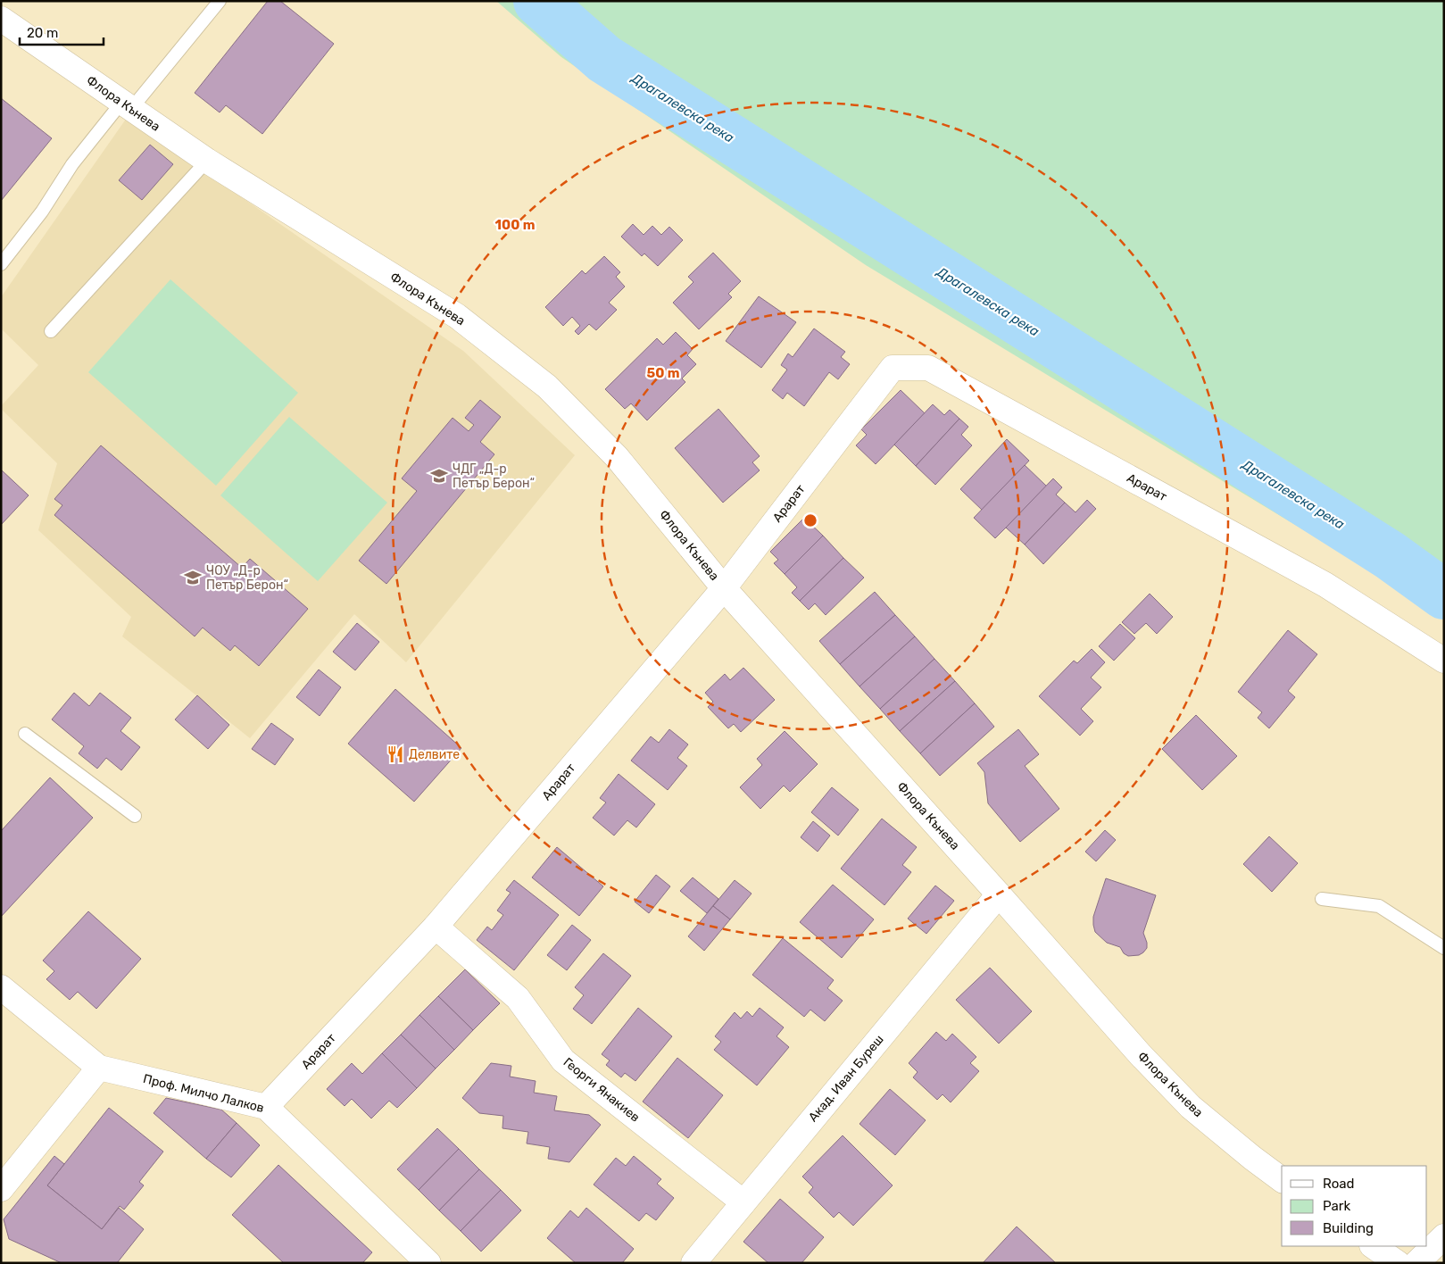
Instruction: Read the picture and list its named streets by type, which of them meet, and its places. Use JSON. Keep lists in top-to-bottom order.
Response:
{
  "streets": {
    "street": [
      "Флора Кънева",
      "Арарат",
      "Акад. Иван Буреш",
      "Георги Янакиев",
      "Проф. Милчо Лалков"
    ]
  },
  "crossings": [
    ["Флора Кънева", "Арарат"],
    ["Флора Кънева", "Акад. Иван Буреш"],
    ["Арарат", "Георги Янакиев"],
    ["Арарат", "Проф. Милчо Лалков"],
    ["Акад. Иван Буреш", "Георги Янакиев"]
  ],
  "water": ["Драгалевска река"],
  "places": {
    "school or university": ["ЧДГ „Д-р Петър Берон“", "ЧОУ „Д-р Петър Берон“"],
    "restaurant": ["Делвите"]
  },
  "legend": ["Road", "Park", "Building"],
  "scale_bar": "20 m",
  "rings": ["100 m", "50 m"]
}
